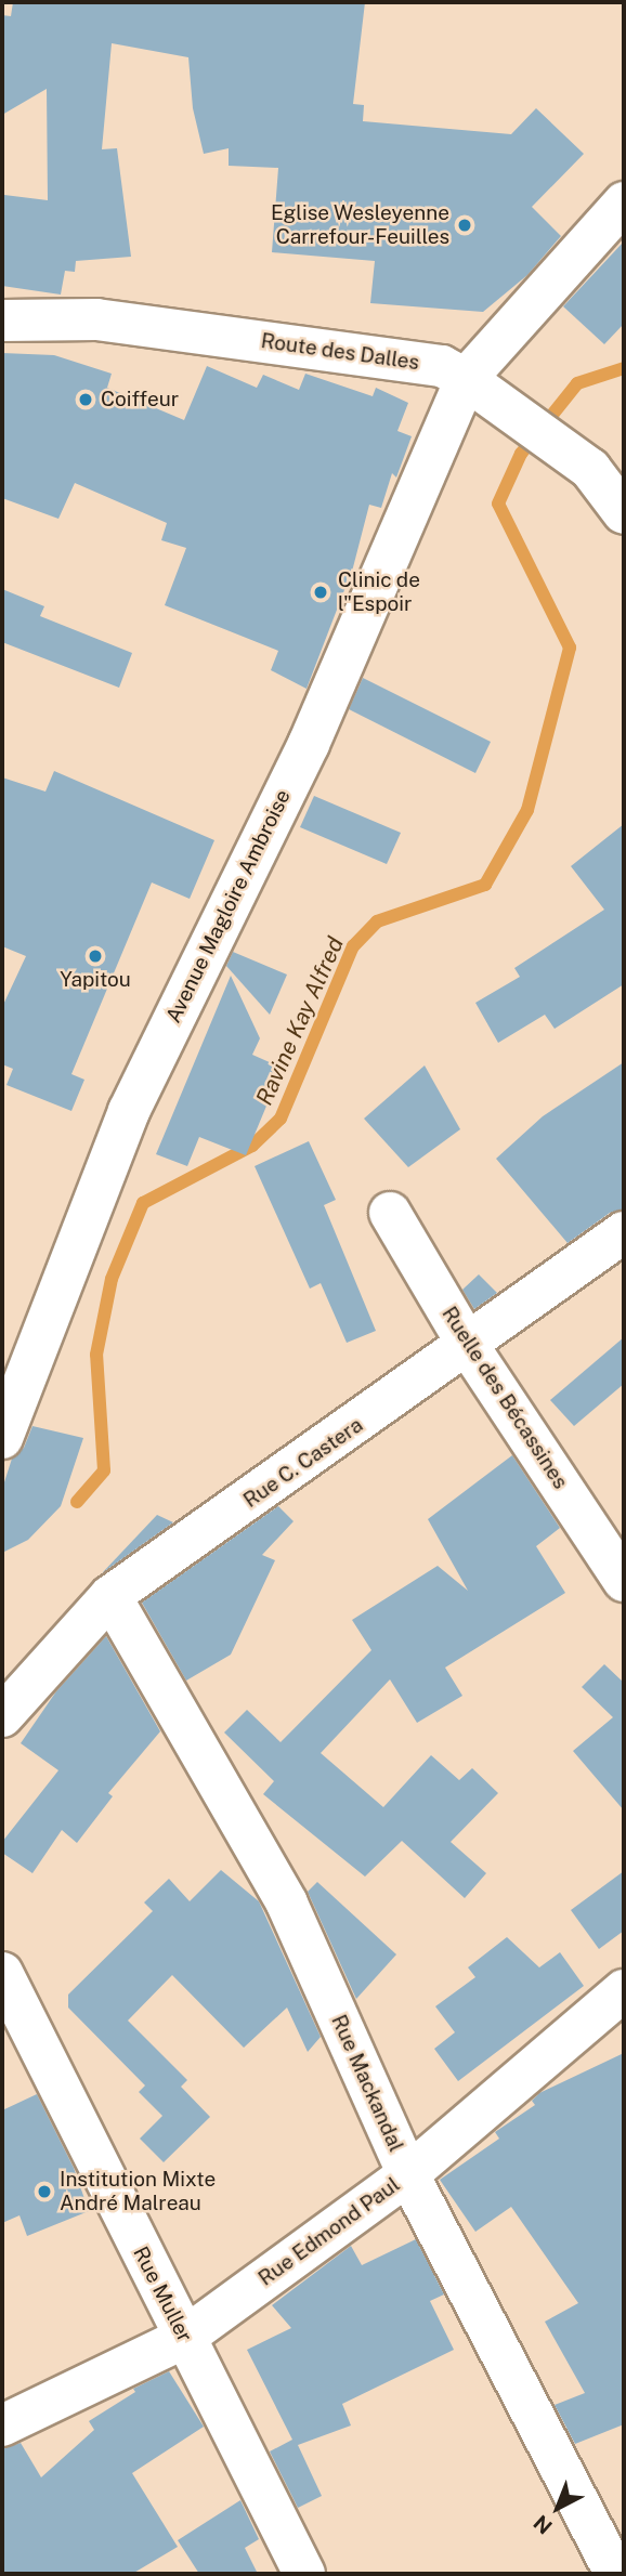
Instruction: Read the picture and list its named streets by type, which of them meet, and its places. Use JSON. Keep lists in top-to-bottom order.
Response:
{
  "streets": {
    "street": [
      "Route des Dalles",
      "Avenue Magloire Ambroise",
      "Ruelle des Bécassines",
      "Rue C. Castera",
      "Rue Mackandal",
      "Rue Edmond Paul",
      "Rue Muller"
    ]
  },
  "crossings": [
    ["Route des Dalles", "Avenue Magloire Ambroise"],
    ["Ruelle des Bécassines", "Rue C. Castera"],
    ["Rue C. Castera", "Rue Mackandal"],
    ["Rue Mackandal", "Rue Edmond Paul"],
    ["Rue Edmond Paul", "Rue Muller"]
  ],
  "water": ["Ravine Kay Alfred"],
  "places": [
    "Eglise Wesleyenne Carrefour-Feuilles",
    "Coiffeur",
    "Clinic de l\"Espoir",
    "Yapitou",
    "Institution Mixte André Malreau"
  ],
  "north": "bottom left"
}
